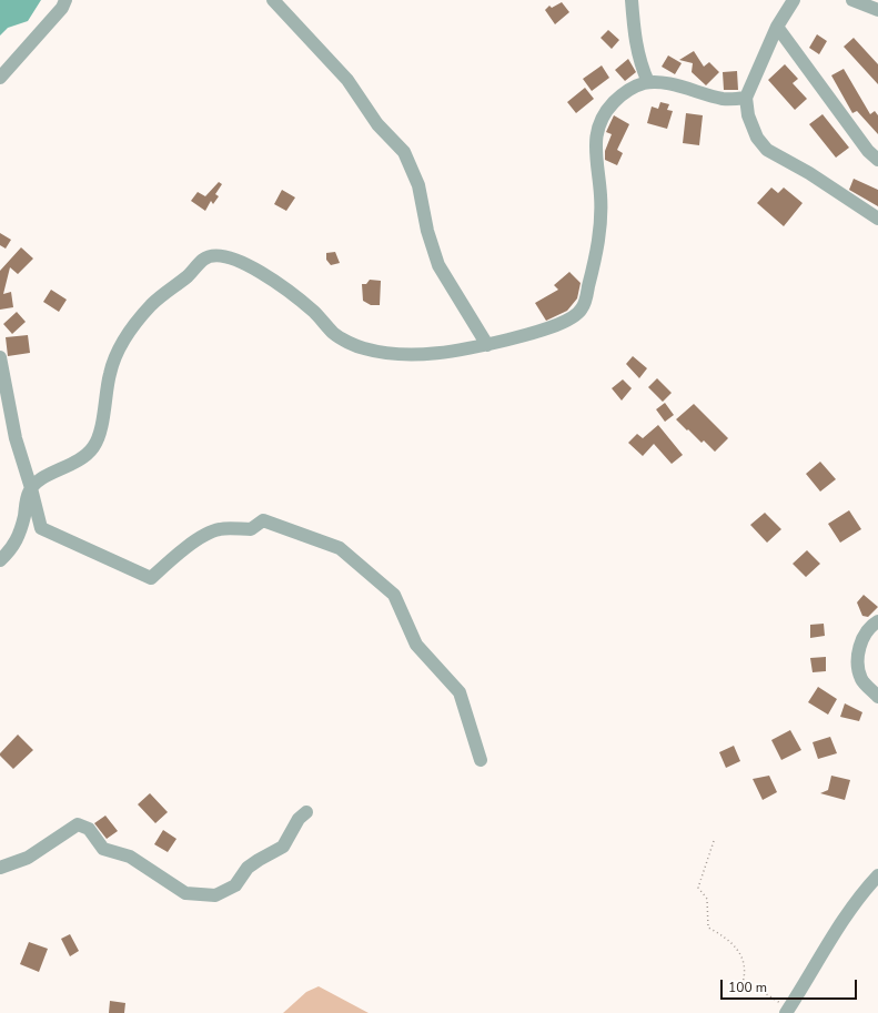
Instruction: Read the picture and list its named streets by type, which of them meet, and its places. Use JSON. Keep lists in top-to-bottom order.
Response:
{
  "scale_bar": "100 m"
}
